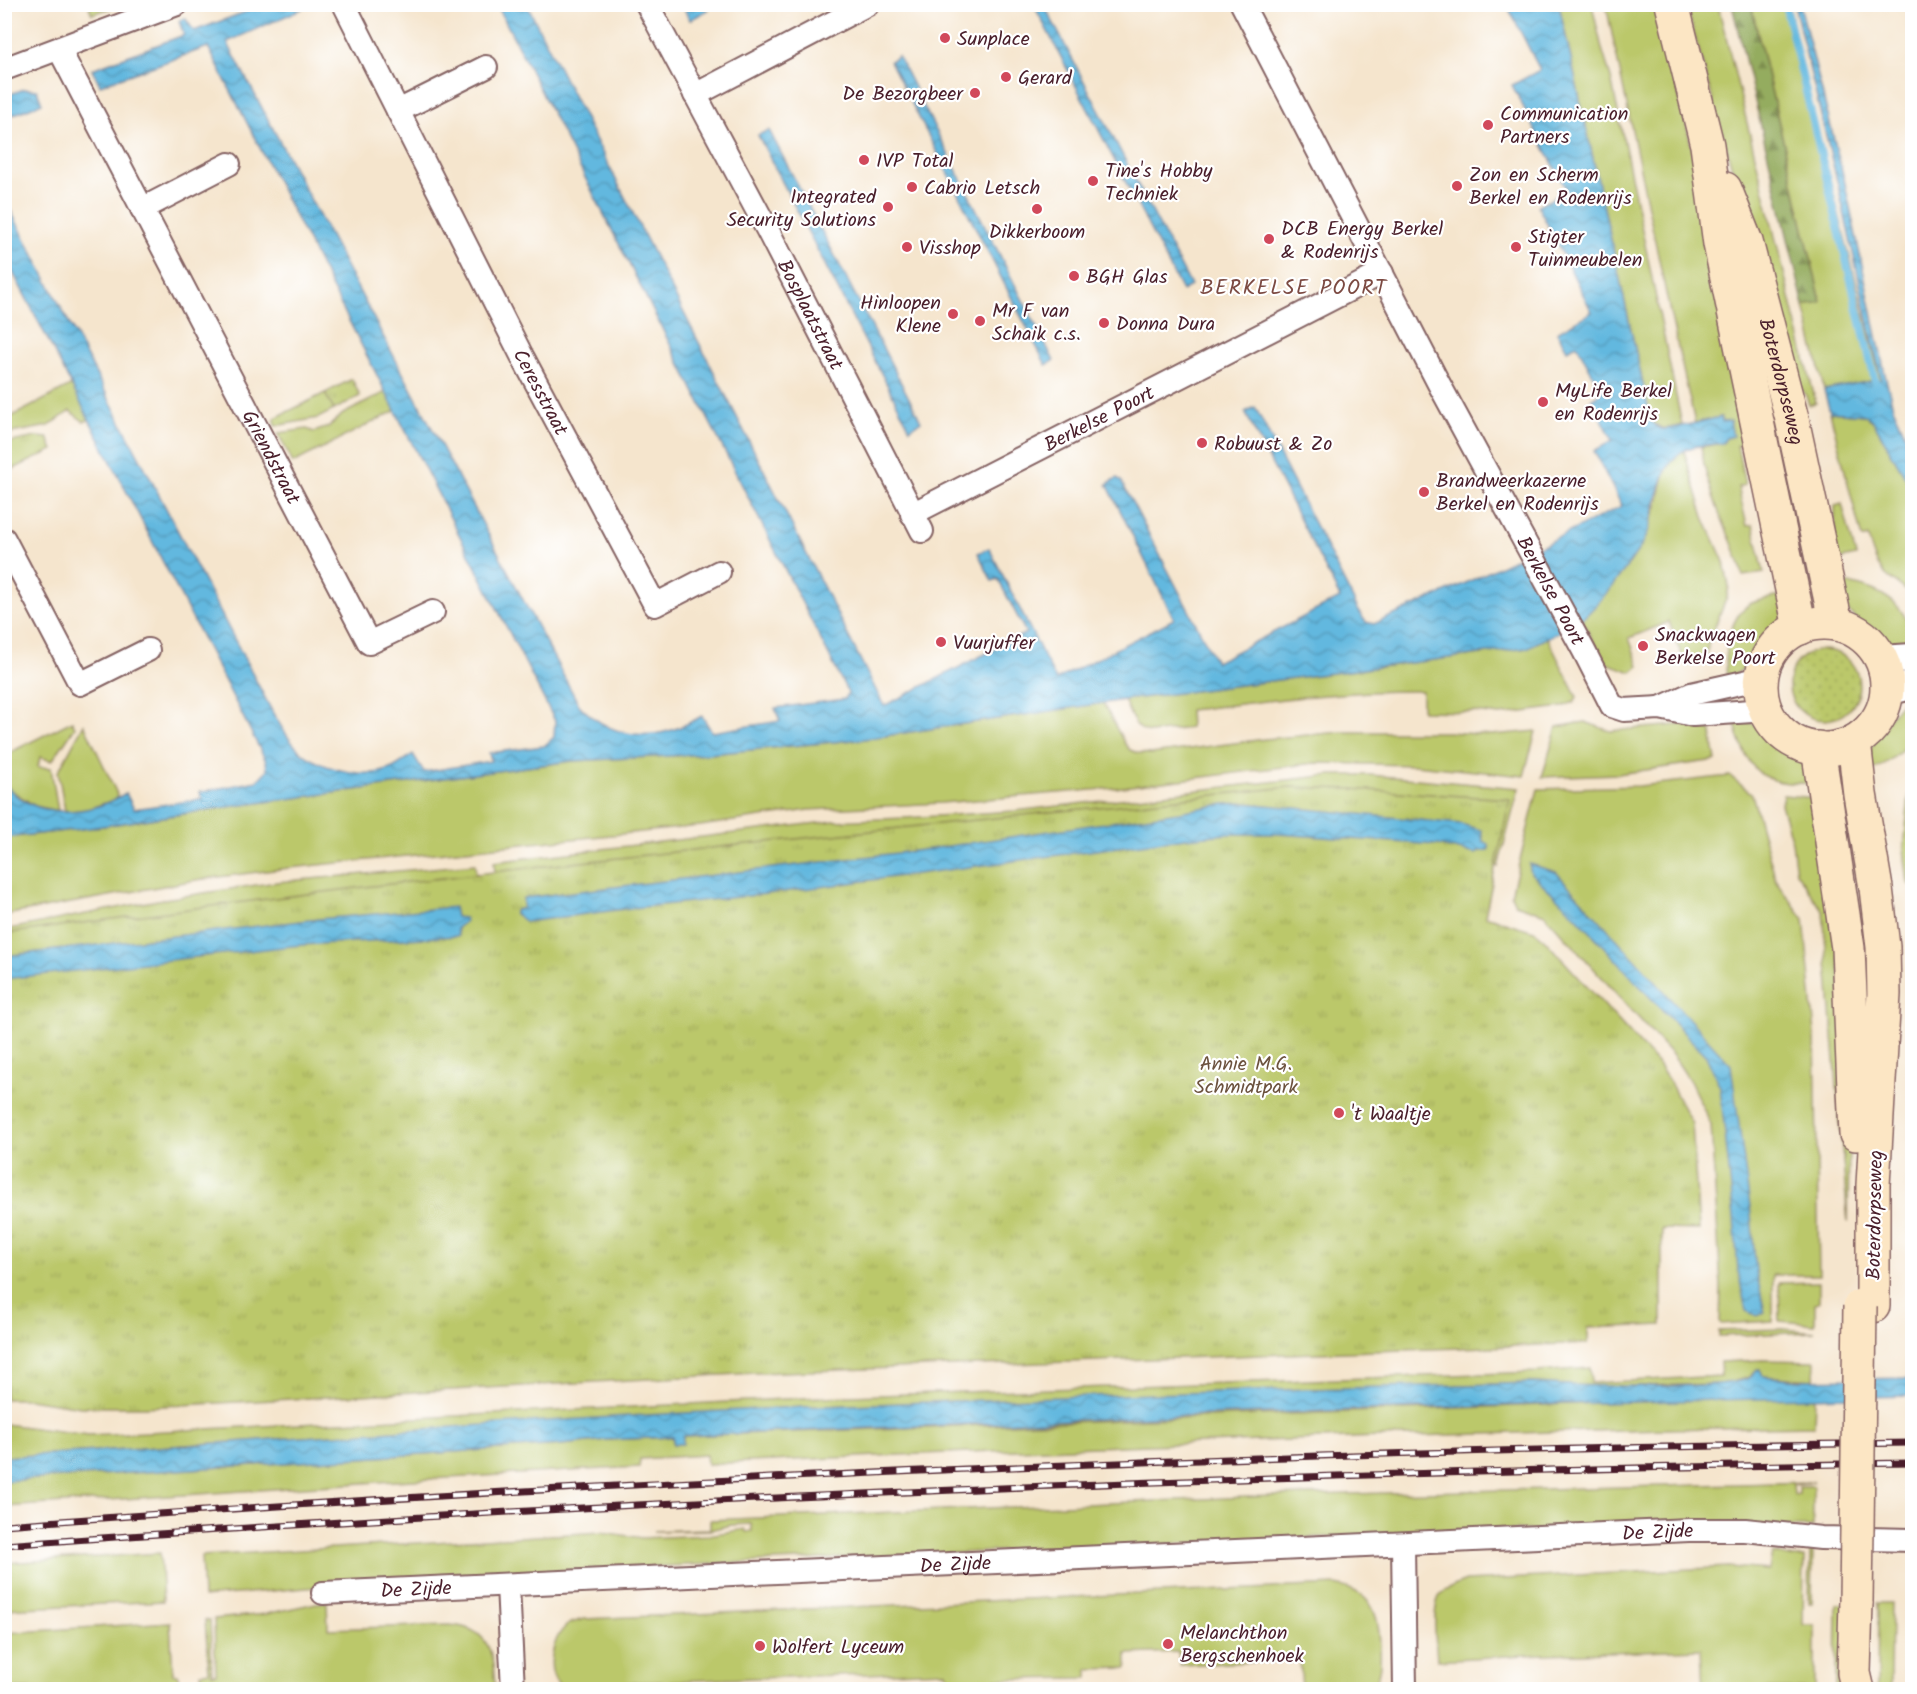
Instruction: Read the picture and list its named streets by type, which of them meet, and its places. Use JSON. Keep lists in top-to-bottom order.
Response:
{
  "streets": {
    "main road": ["Boterdorpseweg"],
    "street": [
      "Bosplaatstraat",
      "Ceresstraat",
      "Berkelse Poort",
      "Griendstraat",
      "De Zijde"
    ]
  },
  "crossings": [
    ["Bosplaatstraat", "Berkelse Poort"],
    ["Boterdorpseweg", "Berkelse Poort"]
  ],
  "districts": ["BERKELSE POORT"],
  "parks": ["Annie M.G. Schmidtpark"],
  "places": [
    "Sunplace",
    "Gerard",
    "De Bezorgbeer",
    "Communication Partners",
    "IVP Total",
    "Tine's Hobby Techniek",
    "Zon en Scherm Berkel en Rodenrijs",
    "Cabrio Letsch",
    "Integrated Security Solutions",
    "Dikkerboom",
    "DCB Energy Berkel & Rodenrijs",
    "Visshop",
    "Stigter Tuinmeubelen",
    "BGH Glas",
    "Hinloopen Klene",
    "Mr F van Schaik c.s.",
    "Donna Dura",
    "MyLife Berkel en Rodenrijs",
    "Robuust & Zo",
    "Brandweerkazerne Berkel en Rodenrijs",
    "Vuurjuffer",
    "Snackwagen Berkelse Poort",
    "'t Waaltje",
    "Melanchthon Bergschenhoek",
    "Wolfert Lyceum"
  ]
}
